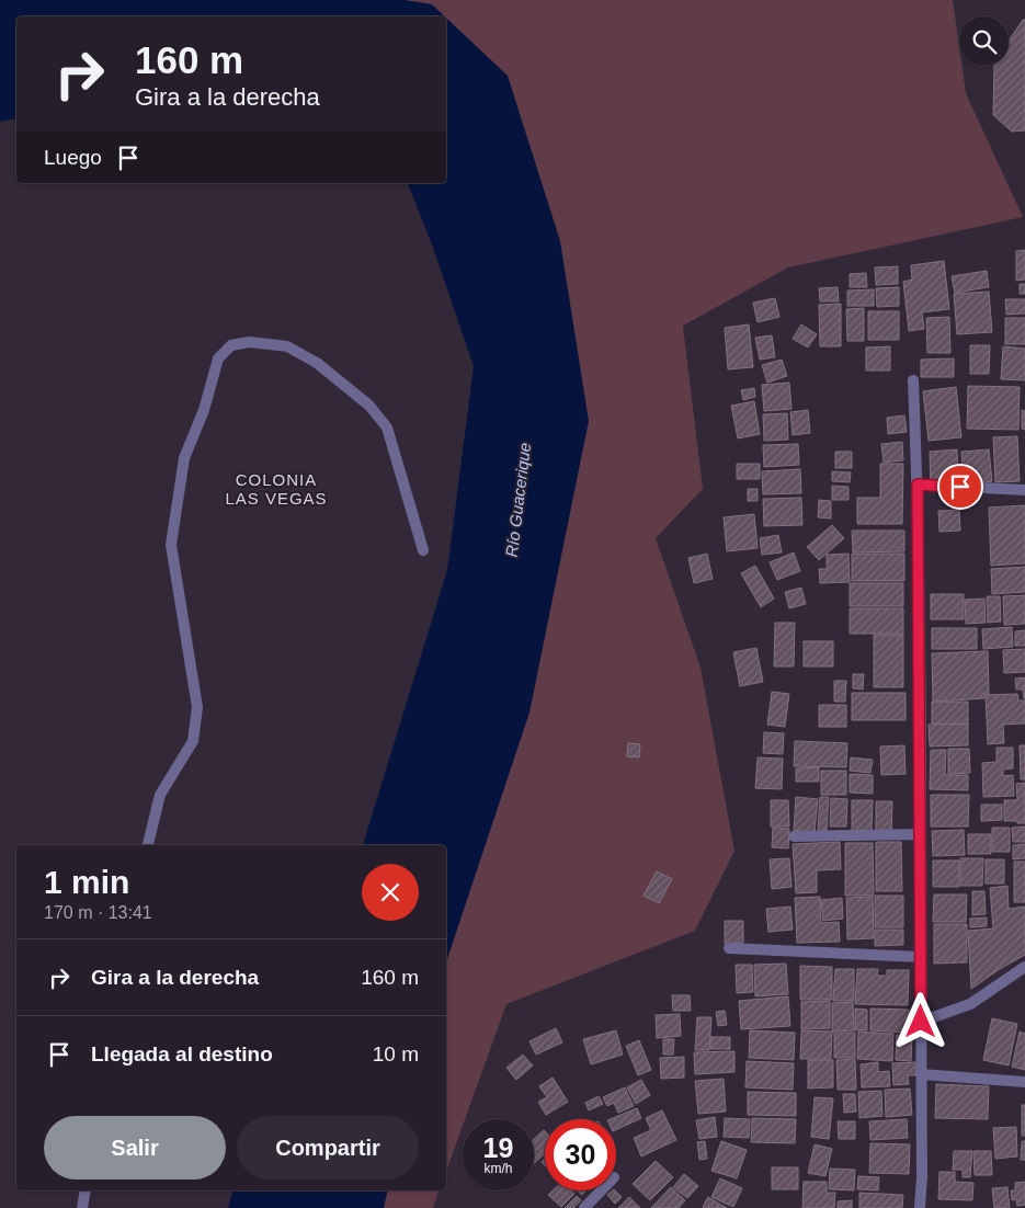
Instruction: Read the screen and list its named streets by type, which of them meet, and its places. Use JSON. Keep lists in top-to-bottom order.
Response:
{
  "districts": ["COLONIA LAS VEGAS"],
  "water": ["Río Guacerique"],
  "page": {
    "turn": ["160 m", "Gira a la derecha"],
    "then": "Luego",
    "heading": ["1 min", "170 m · 13:41"],
    "list": [
      {
        "name": "Gira a la derecha",
        "value": "160 m"
      },
      {
        "name": "Llegada al destino",
        "value": "10 m"
      }
    ],
    "buttons": ["Salir", "Compartir"],
    "speed": "19 km/h",
    "limit": "30"
  }
}
